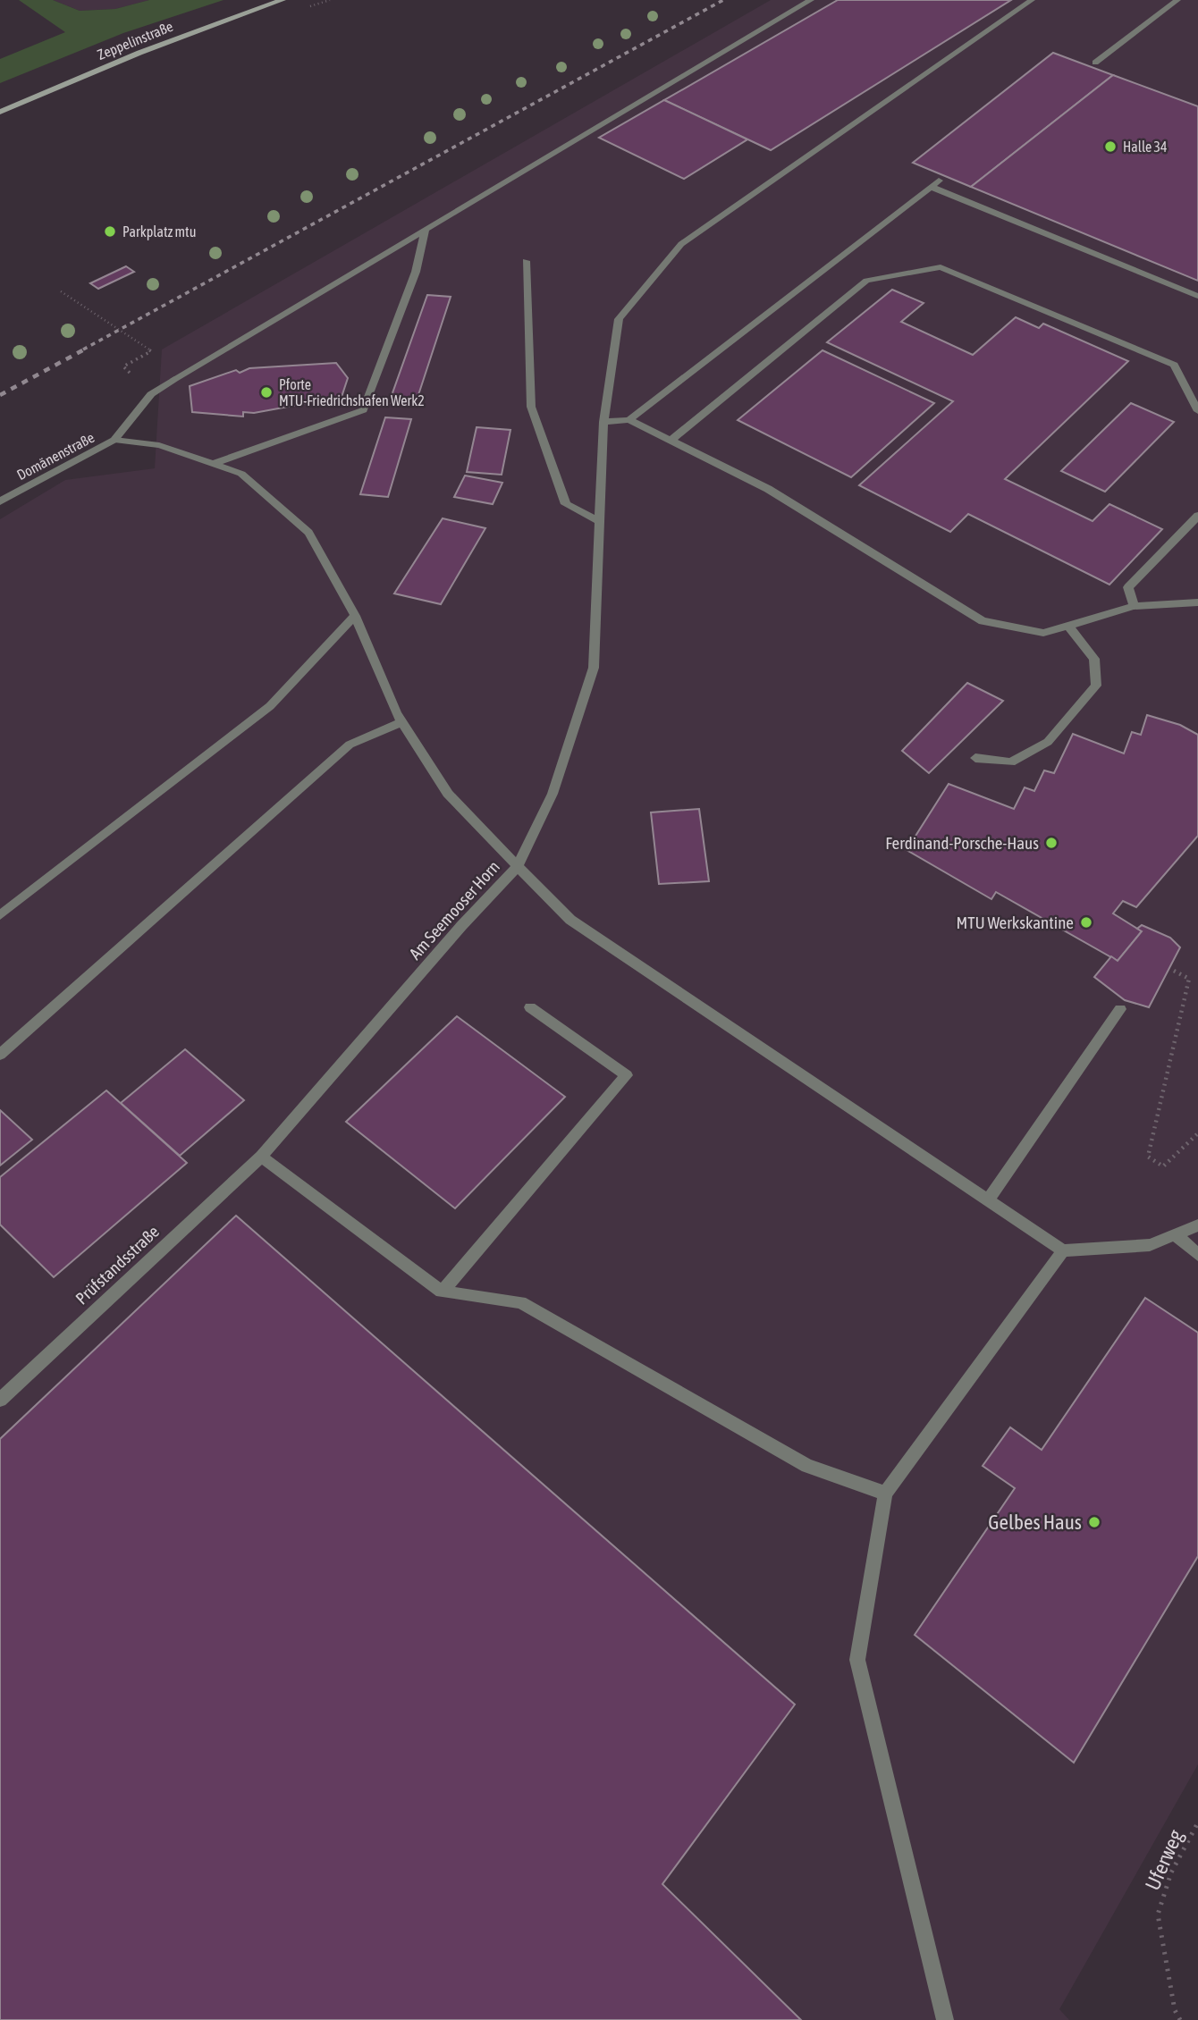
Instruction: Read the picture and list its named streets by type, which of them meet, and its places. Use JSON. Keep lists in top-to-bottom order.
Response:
{
  "streets": {
    "main road": ["Zeppelinstraße"],
    "street": ["Domänenstraße", "Am Seemooser Horn", "Prüfstandsstraße"],
    "path": ["Uferweg"]
  },
  "crossings": [
    ["Domänenstraße", "Am Seemooser Horn"],
    ["Am Seemooser Horn", "Prüfstandsstraße"]
  ],
  "places": [
    "Halle 34",
    "Parkplatz mtu",
    "Pforte MTU-Friedrichshafen Werk2",
    "Ferdinand-Porsche-Haus",
    "MTU Werkskantine",
    "Gelbes Haus"
  ]
}
